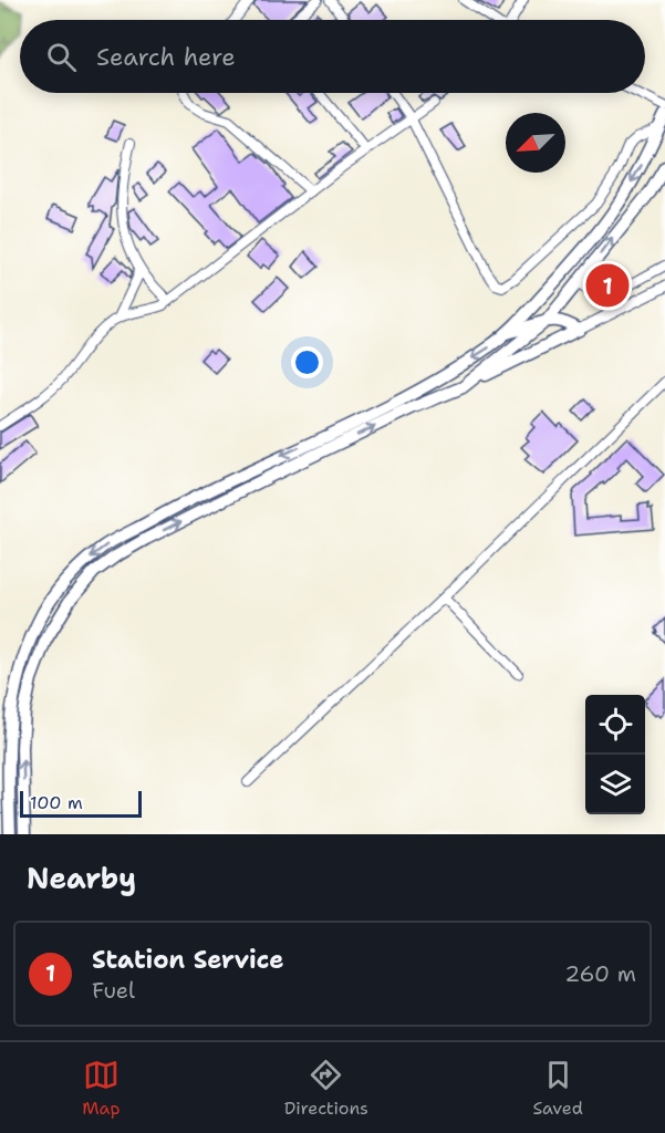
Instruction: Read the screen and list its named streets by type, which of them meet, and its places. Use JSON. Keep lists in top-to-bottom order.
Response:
{
  "scale_bar": "100 m",
  "north": "bottom left",
  "page": {
    "search": "Search here",
    "pins": "1",
    "scale": "100 m",
    "heading": "Nearby",
    "list": [
      {
        "mark": "1",
        "name": "Station Service",
        "note": "Fuel",
        "value": "260 m"
      }
    ],
    "nav": ["Map", "Directions", "Saved"]
  }
}
